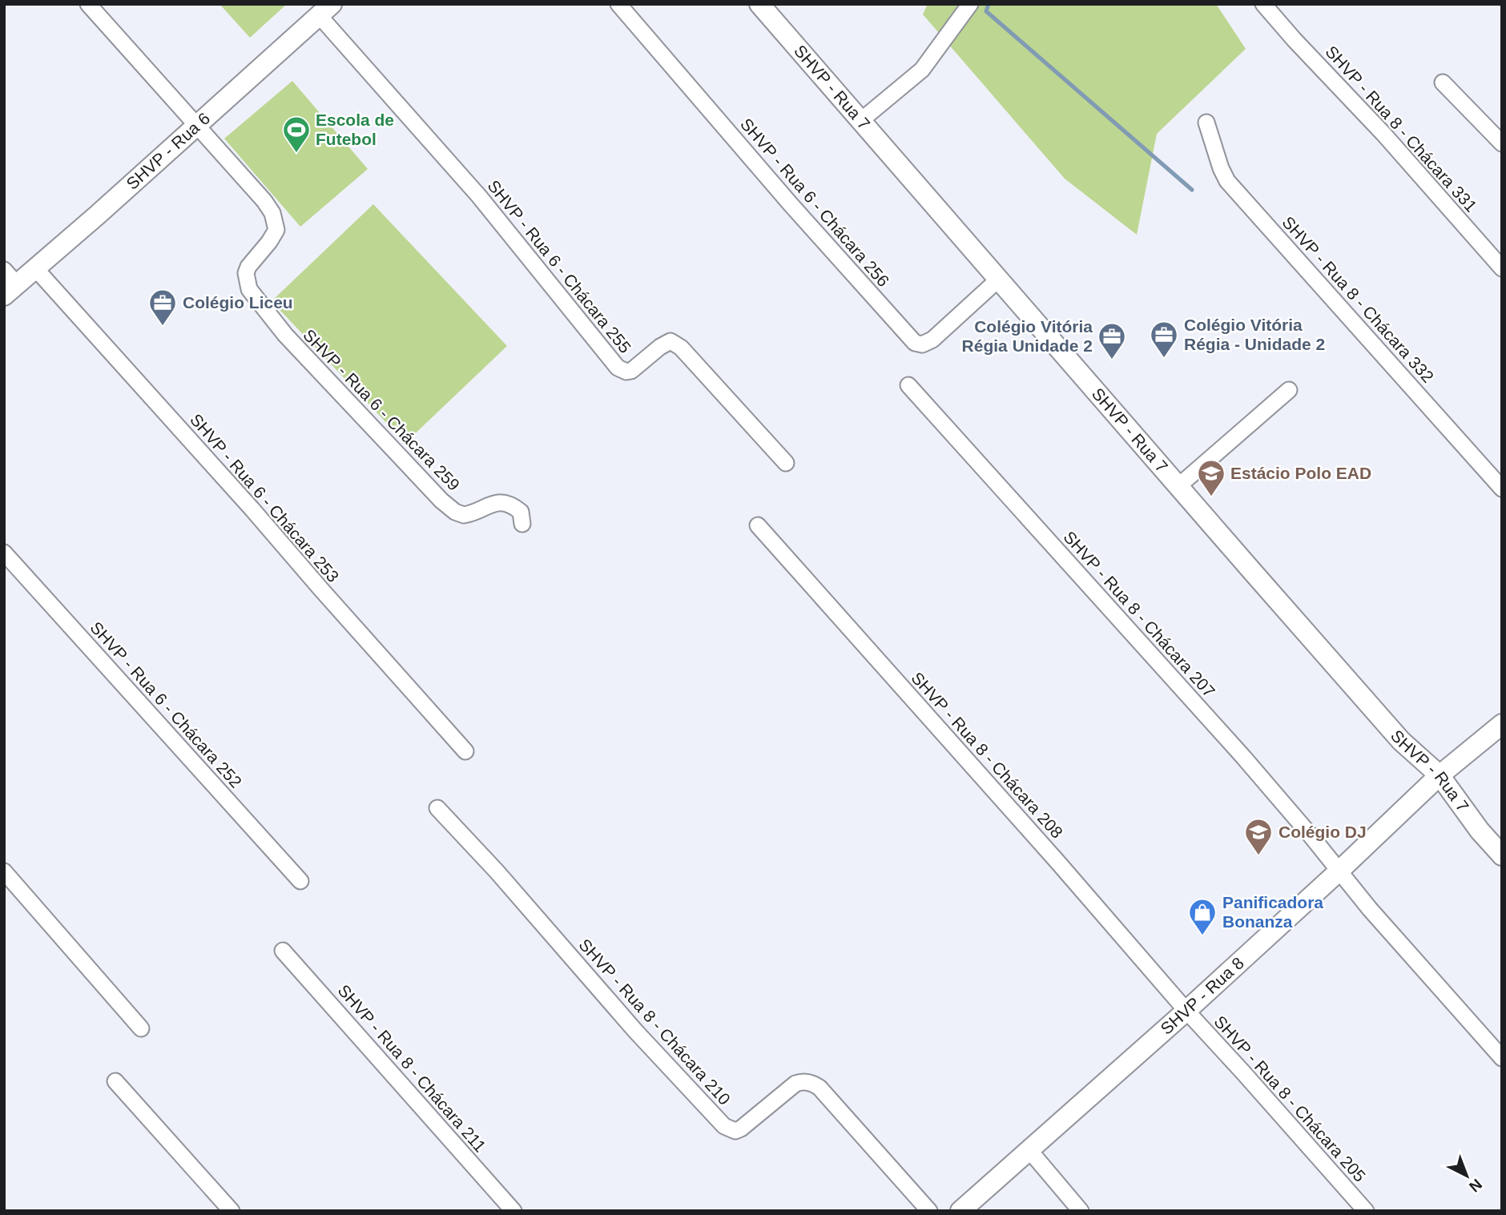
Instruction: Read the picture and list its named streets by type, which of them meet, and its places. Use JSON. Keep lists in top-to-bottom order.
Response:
{
  "streets": {
    "street": [
      "SHVP - Rua 7",
      "SHVP - Rua 8 - Chácara 331",
      "SHVP - Rua 6",
      "SHVP - Rua 6 - Chácara 256",
      "SHVP - Rua 6 - Chácara 255",
      "SHVP - Rua 8 - Chácara 332",
      "SHVP - Rua 6 - Chácara 259",
      "SHVP - Rua 6 - Chácara 253",
      "SHVP - Rua 8 - Chácara 207",
      "SHVP - Rua 6 - Chácara 252",
      "SHVP - Rua 8 - Chácara 208",
      "SHVP - Rua 8",
      "SHVP - Rua 8 - Chácara 210",
      "SHVP - Rua 8 - Chácara 211",
      "SHVP - Rua 8 - Chácara 205"
    ]
  },
  "crossings": [
    ["SHVP - Rua 7", "SHVP - Rua 6 - Chácara 256"],
    ["SHVP - Rua 7", "SHVP - Rua 8"],
    ["SHVP - Rua 6", "SHVP - Rua 6 - Chácara 255"],
    ["SHVP - Rua 6", "SHVP - Rua 6 - Chácara 259"],
    ["SHVP - Rua 6", "SHVP - Rua 6 - Chácara 253"],
    ["SHVP - Rua 8 - Chácara 207", "SHVP - Rua 8"],
    ["SHVP - Rua 8 - Chácara 208", "SHVP - Rua 8"],
    ["SHVP - Rua 8 - Chácara 208", "SHVP - Rua 8 - Chácara 205"],
    ["SHVP - Rua 8", "SHVP - Rua 8 - Chácara 205"]
  ],
  "places": {
    "sports": ["Escola de Futebol"],
    "office": ["Colégio Liceu", "Colégio Vitória Régia - Unidade 2", "Colégio Vitória Régia Unidade 2"],
    "school or university": ["Estácio Polo EAD", "Colégio DJ"],
    "shop": ["Panificadora Bonanza"]
  },
  "north": "bottom right"
}
